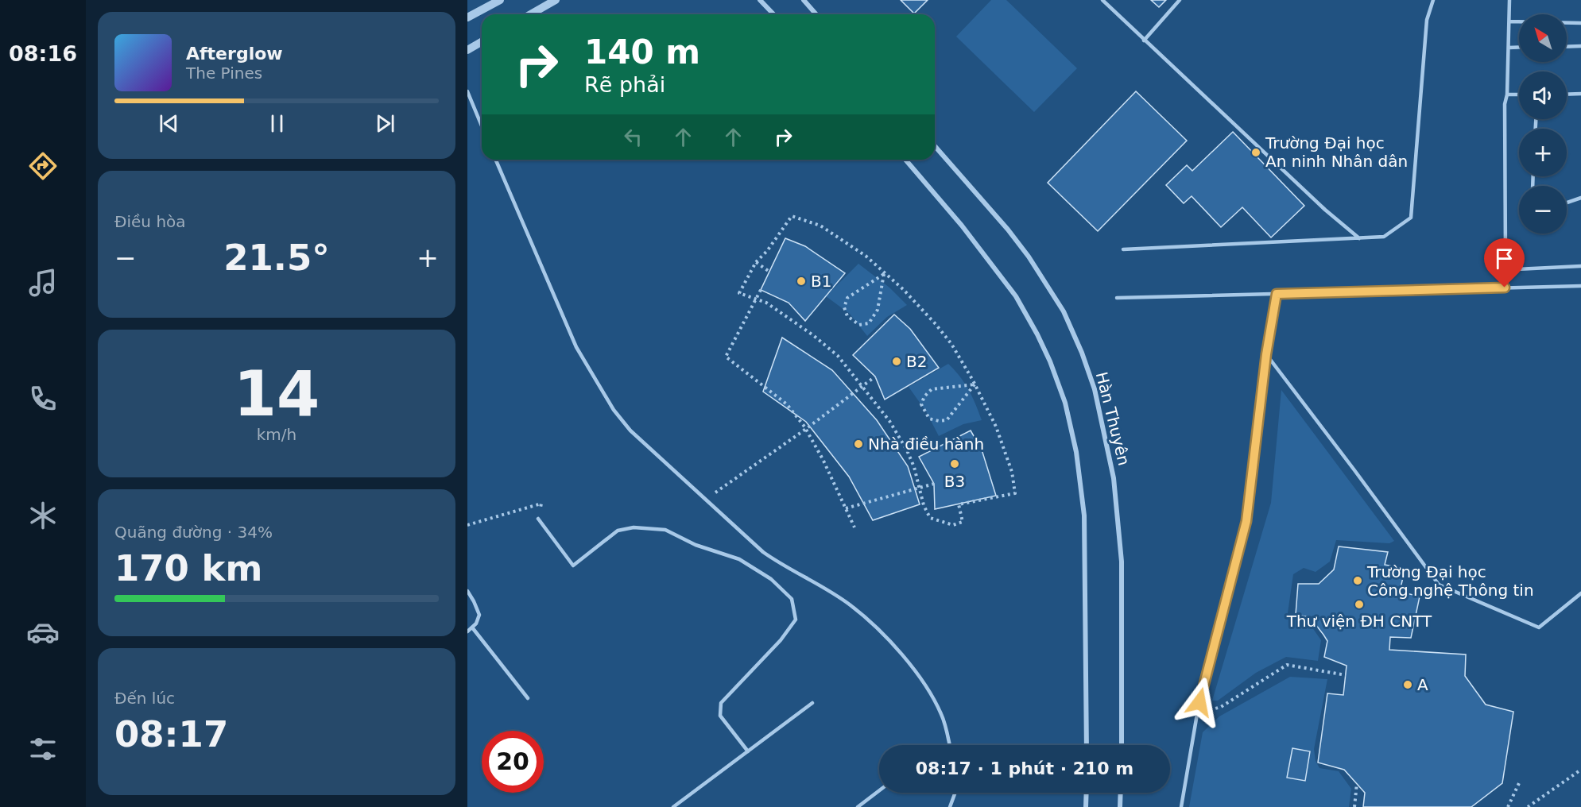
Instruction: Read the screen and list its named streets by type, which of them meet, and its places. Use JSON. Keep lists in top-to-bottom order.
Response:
{
  "streets": {
    "street": ["Hàn Thuyên"]
  },
  "places": [
    "Trường Đại học An ninh Nhân dân",
    "B1",
    "B2",
    "Nhà điều hành",
    "B3",
    "Trường Đại học Công nghệ Thông tin",
    "Thư viện ĐH CNTT",
    "A"
  ],
  "north": "top left",
  "page": {
    "tabs": "08:16",
    "map_buttons": ["+", "−"],
    "turn": ["140 m", "Rẽ phải"],
    "song": ["Afterglow", "The Pines"],
    "tile": [
      "Điều hòa",
      ["14", "km/h"],
      ["Quãng đường · 34%", "170 km"],
      ["Đến lúc", "08:17"]
    ],
    "heat": ["−", "21.5°", "+"],
    "limit": "20",
    "trip": "08:17 · 1 phút · 210 m"
  }
}
